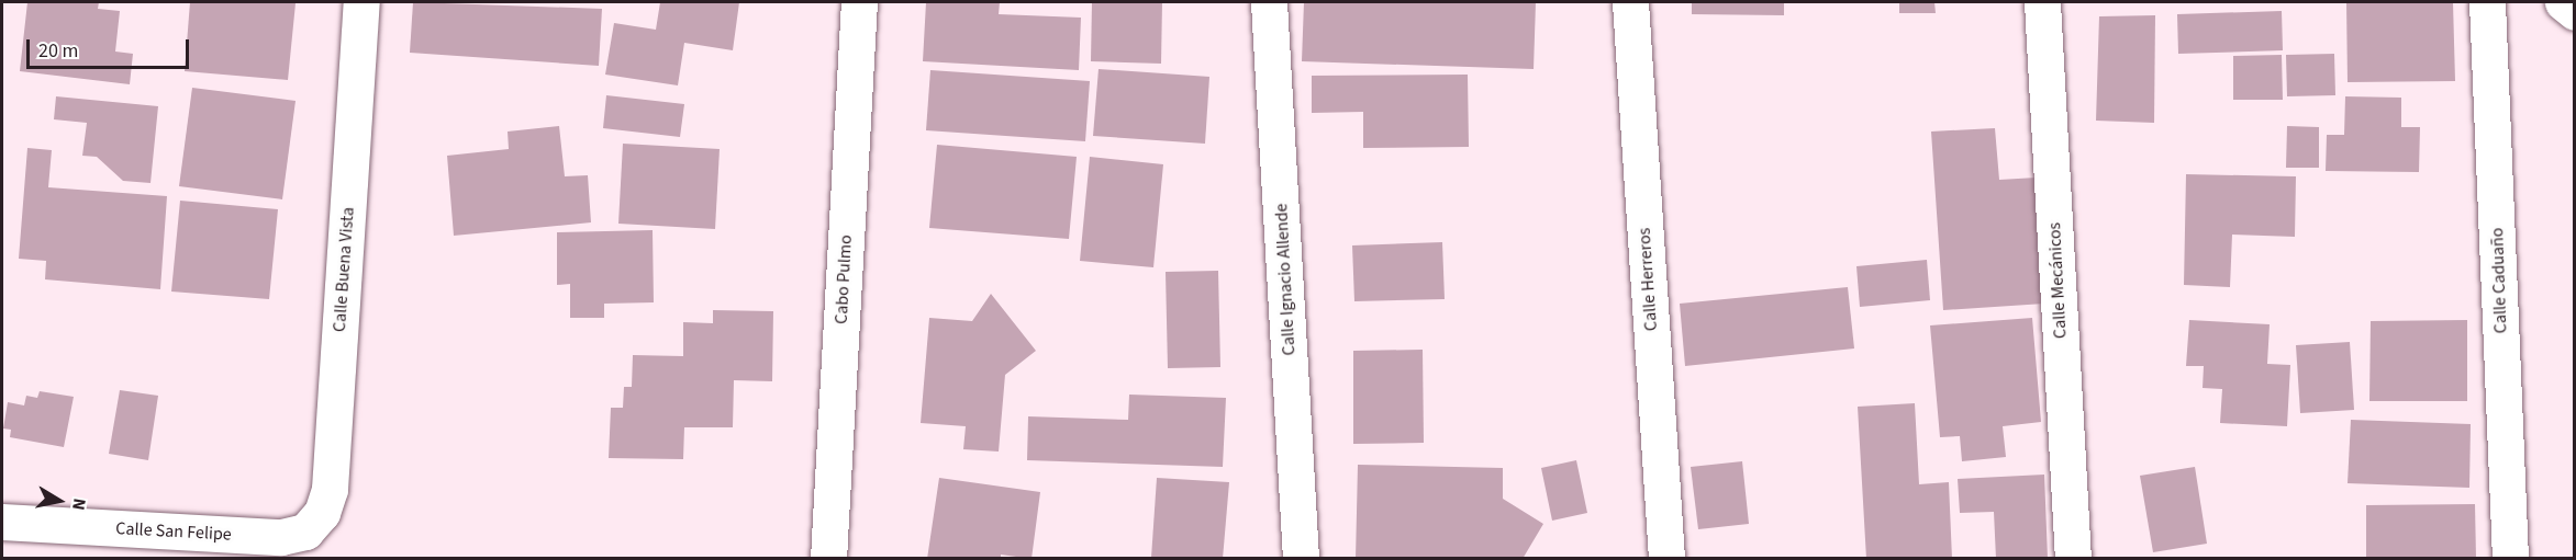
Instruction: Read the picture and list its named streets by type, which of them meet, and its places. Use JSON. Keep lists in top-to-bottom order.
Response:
{
  "streets": {
    "street": [
      "Calle Buena Vista",
      "Cabo Pulmo",
      "Calle Ignacio Allende",
      "Calle Herreros",
      "Calle Mecánicos",
      "Calle Caduaño",
      "Calle San Felipe"
    ]
  },
  "crossings": [
    ["Calle Buena Vista", "Calle San Felipe"]
  ],
  "scale_bar": "20 m",
  "north": "right"
}
